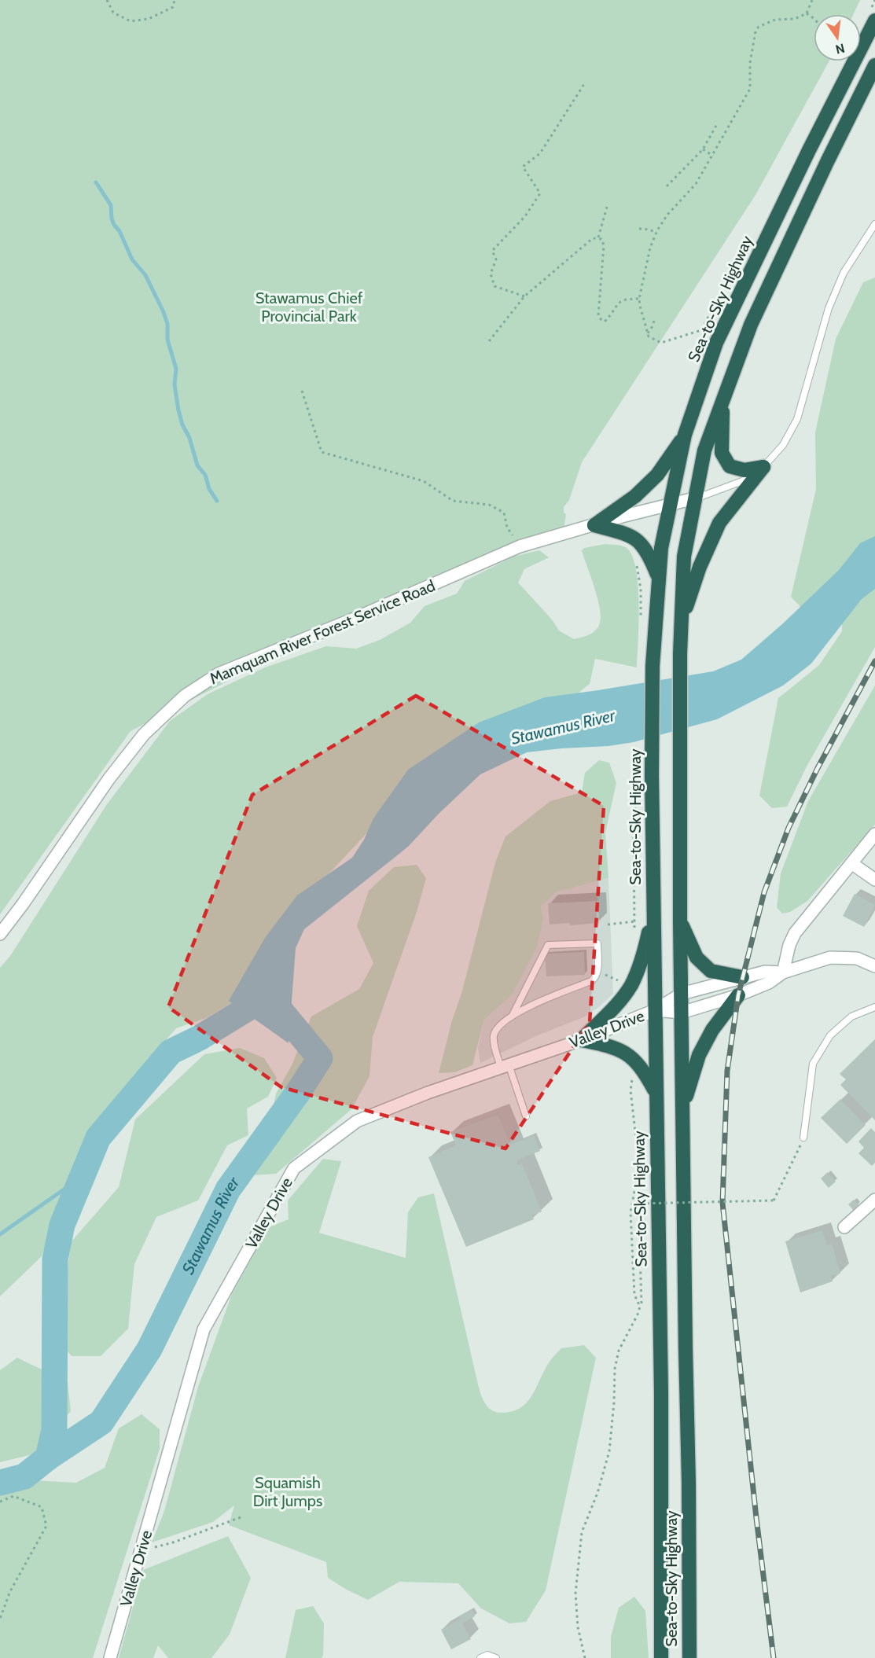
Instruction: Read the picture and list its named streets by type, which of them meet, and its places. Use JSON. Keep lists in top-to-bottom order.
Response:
{
  "streets": {
    "highway": ["Sea-to-Sky Highway"],
    "street": ["Mamquam River Forest Service Road", "Valley Drive"]
  },
  "crossings": [
    ["Sea-to-Sky Highway", "Mamquam River Forest Service Road"],
    ["Sea-to-Sky Highway", "Valley Drive"]
  ],
  "water": ["Stawamus River"],
  "parks": ["Stawamus Chief Provincial Park", "Squamish Dirt Jumps"],
  "north": "bottom"
}
